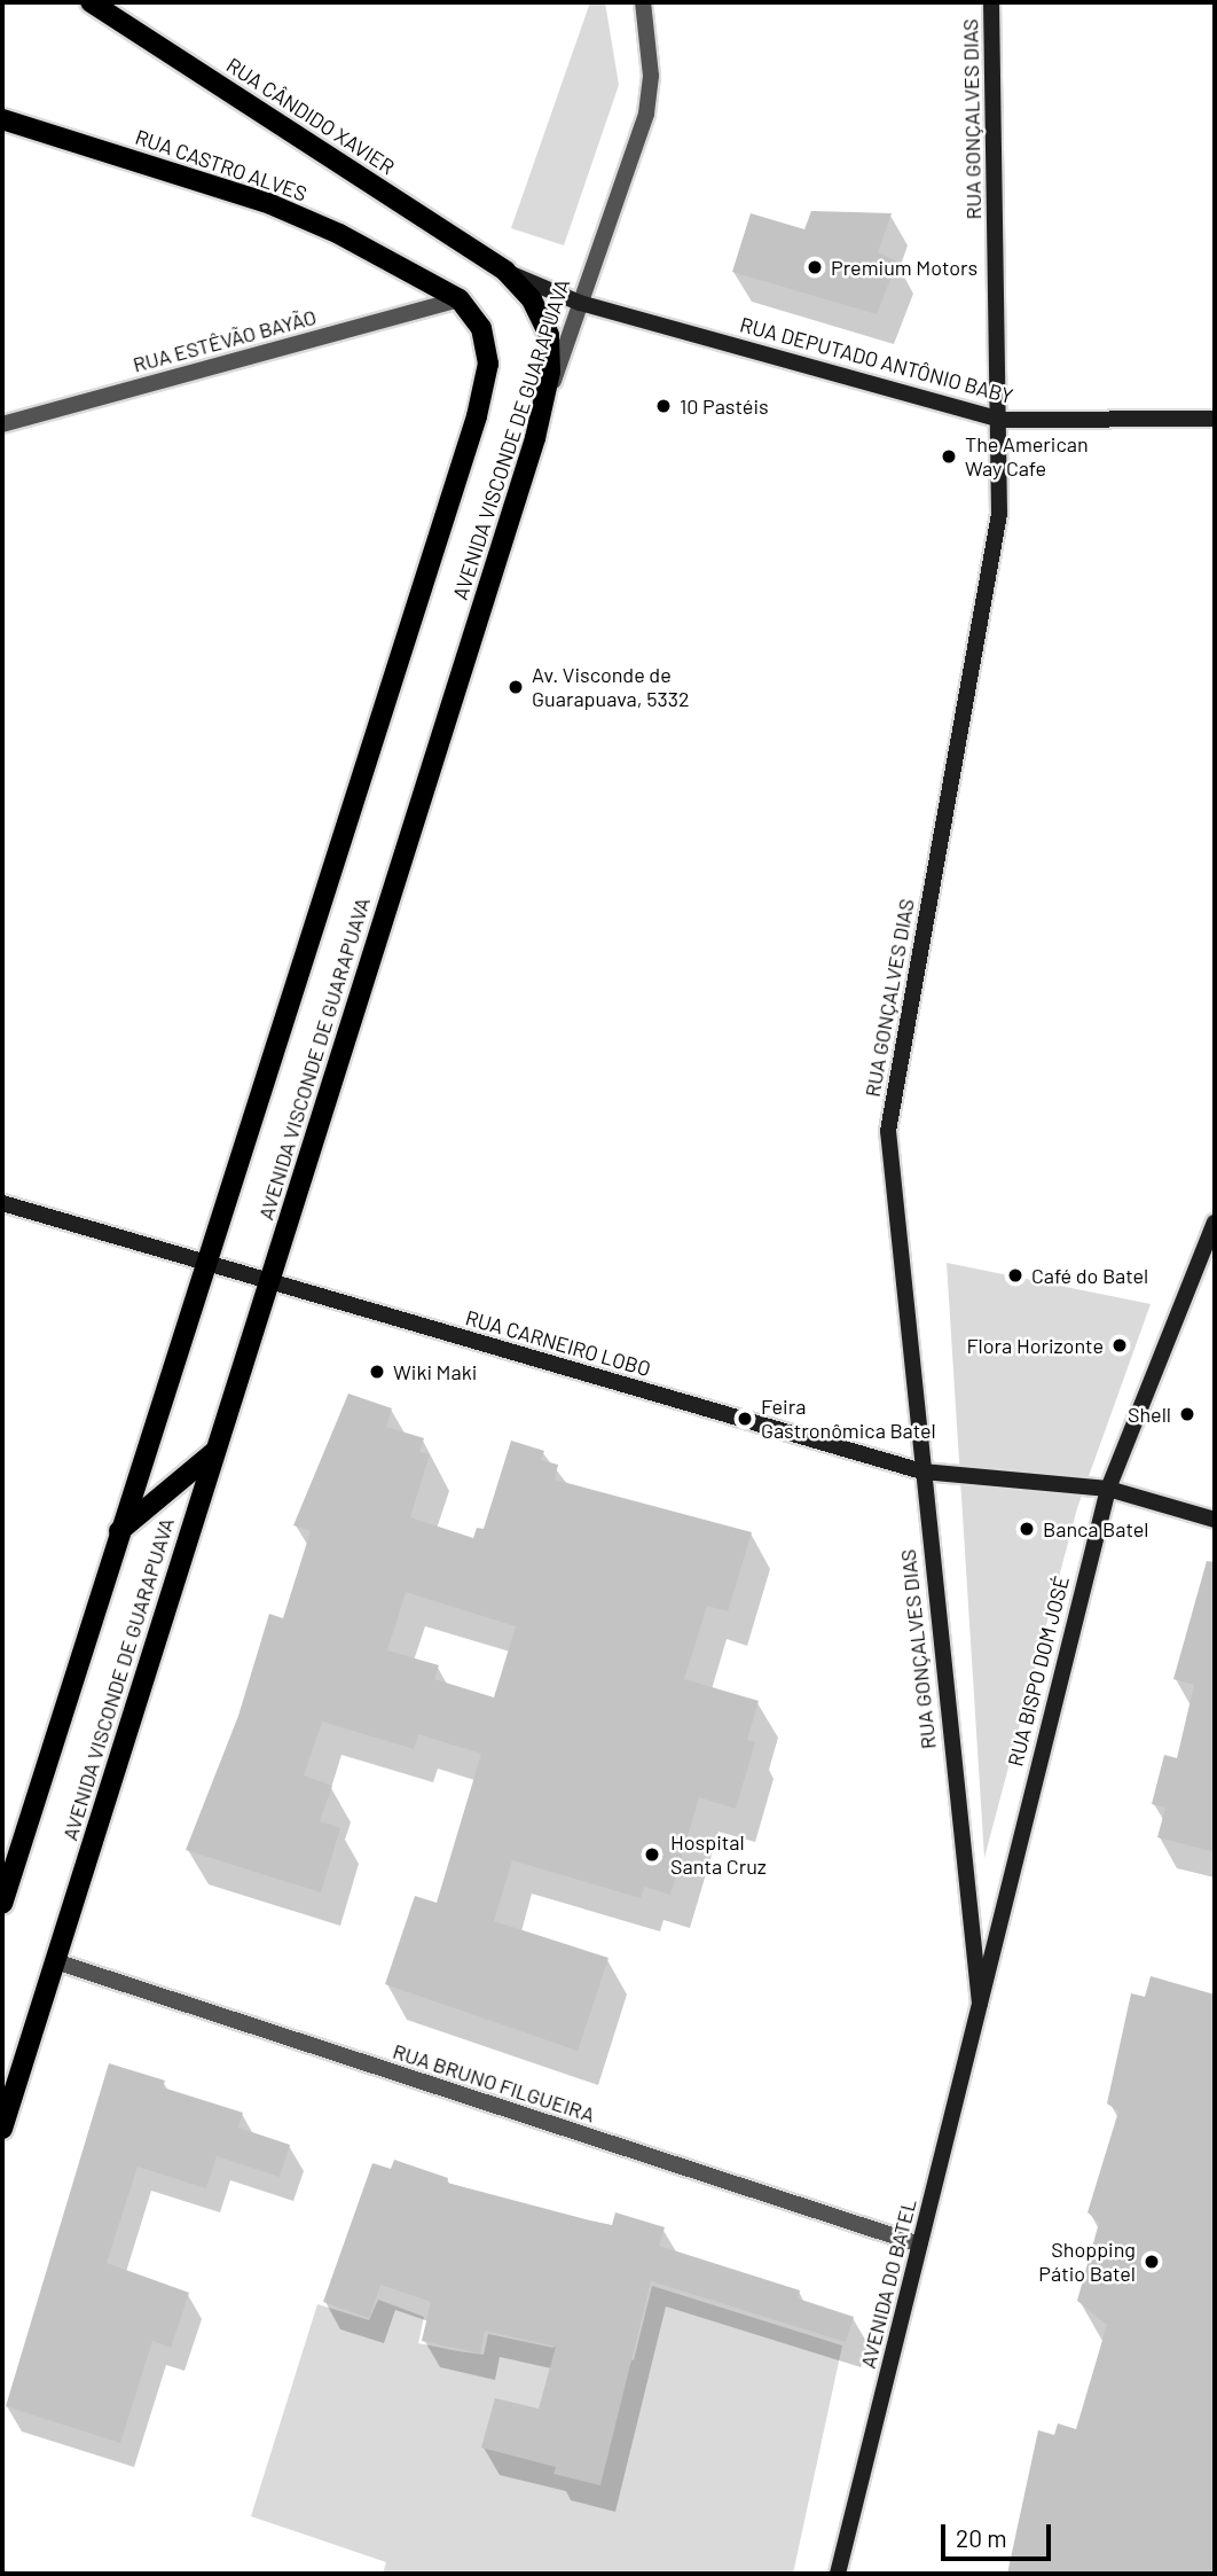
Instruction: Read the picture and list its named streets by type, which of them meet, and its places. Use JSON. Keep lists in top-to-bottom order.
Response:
{
  "streets": {
    "main road": [
      "RUA CÂNDIDO XAVIER",
      "RUA GONÇALVES DIAS",
      "RUA CASTRO ALVES",
      "RUA DEPUTADO ANTÔNIO BABY",
      "AVENIDA VISCONDE DE GUARAPUAVA",
      "RUA CARNEIRO LOBO",
      "RUA BISPO DOM JOSÉ",
      "AVENIDA DO BATEL"
    ],
    "street": ["RUA ESTÊVÃO BAYÃO", "RUA BRUNO FILGUEIRA"]
  },
  "crossings": [
    ["RUA CÂNDIDO XAVIER", "RUA DEPUTADO ANTÔNIO BABY"],
    ["RUA CÂNDIDO XAVIER", "AVENIDA VISCONDE DE GUARAPUAVA"],
    ["RUA GONÇALVES DIAS", "RUA DEPUTADO ANTÔNIO BABY"],
    ["RUA GONÇALVES DIAS", "RUA CARNEIRO LOBO"],
    ["RUA GONÇALVES DIAS", "RUA BISPO DOM JOSÉ"],
    ["RUA GONÇALVES DIAS", "AVENIDA DO BATEL"],
    ["RUA CASTRO ALVES", "RUA ESTÊVÃO BAYÃO"],
    ["RUA CASTRO ALVES", "AVENIDA VISCONDE DE GUARAPUAVA"],
    ["RUA ESTÊVÃO BAYÃO", "AVENIDA VISCONDE DE GUARAPUAVA"],
    ["RUA DEPUTADO ANTÔNIO BABY", "AVENIDA VISCONDE DE GUARAPUAVA"],
    ["AVENIDA VISCONDE DE GUARAPUAVA", "RUA CARNEIRO LOBO"],
    ["AVENIDA VISCONDE DE GUARAPUAVA", "RUA BRUNO FILGUEIRA"],
    ["RUA CARNEIRO LOBO", "RUA BISPO DOM JOSÉ"],
    ["RUA BISPO DOM JOSÉ", "AVENIDA DO BATEL"],
    ["RUA BRUNO FILGUEIRA", "AVENIDA DO BATEL"]
  ],
  "places": [
    "Premium Motors",
    "10 Pastéis",
    "The American Way Cafe",
    "Av. Visconde de Guarapuava, 5332",
    "Café do Batel",
    "Flora Horizonte",
    "Wiki Maki",
    "Shell",
    "Feira Gastronômica Batel",
    "Banca Batel",
    "Hospital Santa Cruz",
    "Shopping Pátio Batel"
  ],
  "scale_bar": "20 m"
}
